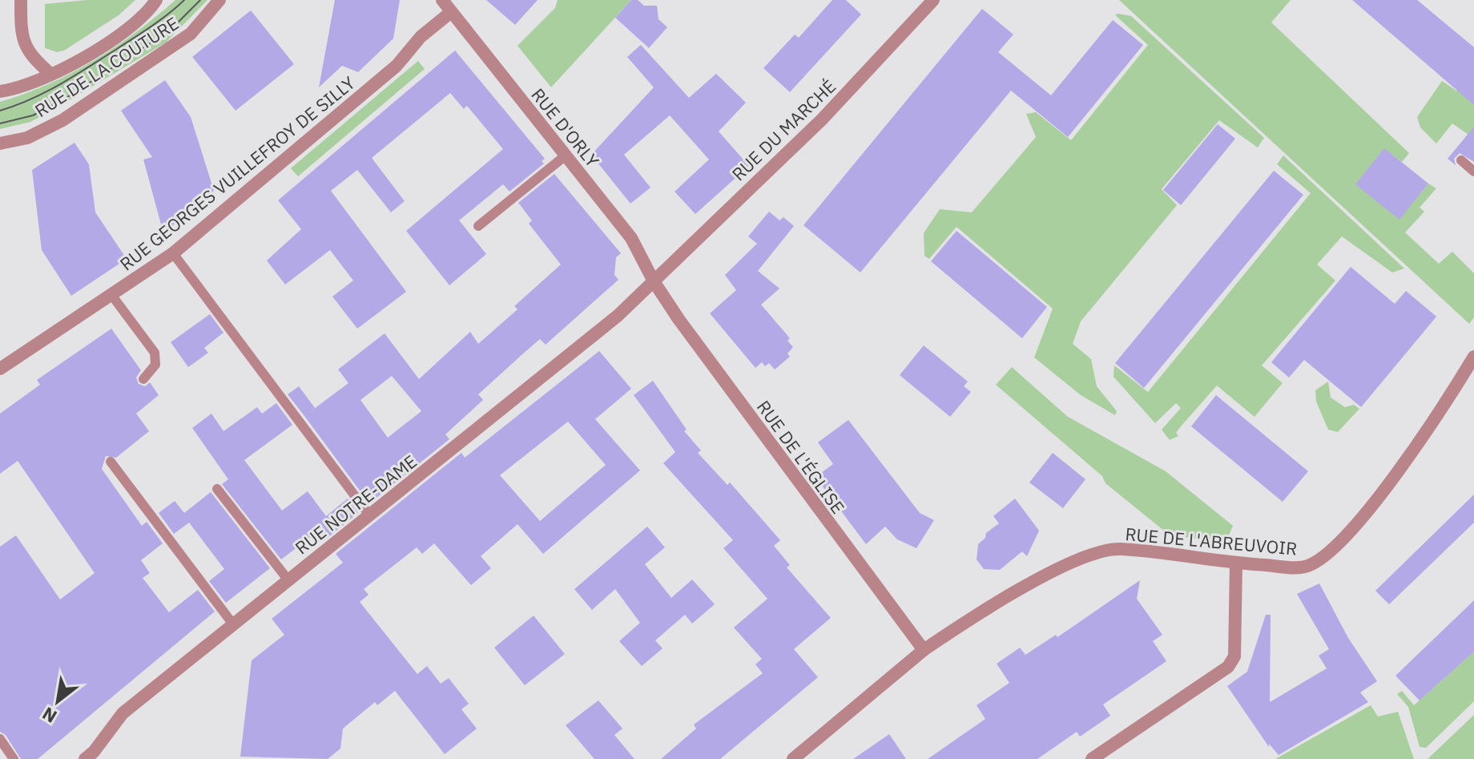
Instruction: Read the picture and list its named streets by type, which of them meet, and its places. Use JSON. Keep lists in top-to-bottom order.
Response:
{
  "streets": {
    "street": [
      "RUE DE LA COUTURE",
      "RUE D'ORLY",
      "RUE DU MARCHÉ",
      "RUE GEORGES VUILLEFROY DE SILLY",
      "RUE DE L'ÉGLISE",
      "RUE NOTRE-DAME",
      "RUE DE L'ABREUVOIR"
    ]
  },
  "crossings": [
    ["RUE D'ORLY", "RUE DU MARCHÉ"],
    ["RUE D'ORLY", "RUE GEORGES VUILLEFROY DE SILLY"],
    ["RUE D'ORLY", "RUE DE L'ÉGLISE"],
    ["RUE D'ORLY", "RUE NOTRE-DAME"],
    ["RUE DU MARCHÉ", "RUE DE L'ÉGLISE"],
    ["RUE DU MARCHÉ", "RUE NOTRE-DAME"],
    ["RUE DE L'ÉGLISE", "RUE NOTRE-DAME"],
    ["RUE DE L'ÉGLISE", "RUE DE L'ABREUVOIR"]
  ],
  "north": "bottom left"
}
